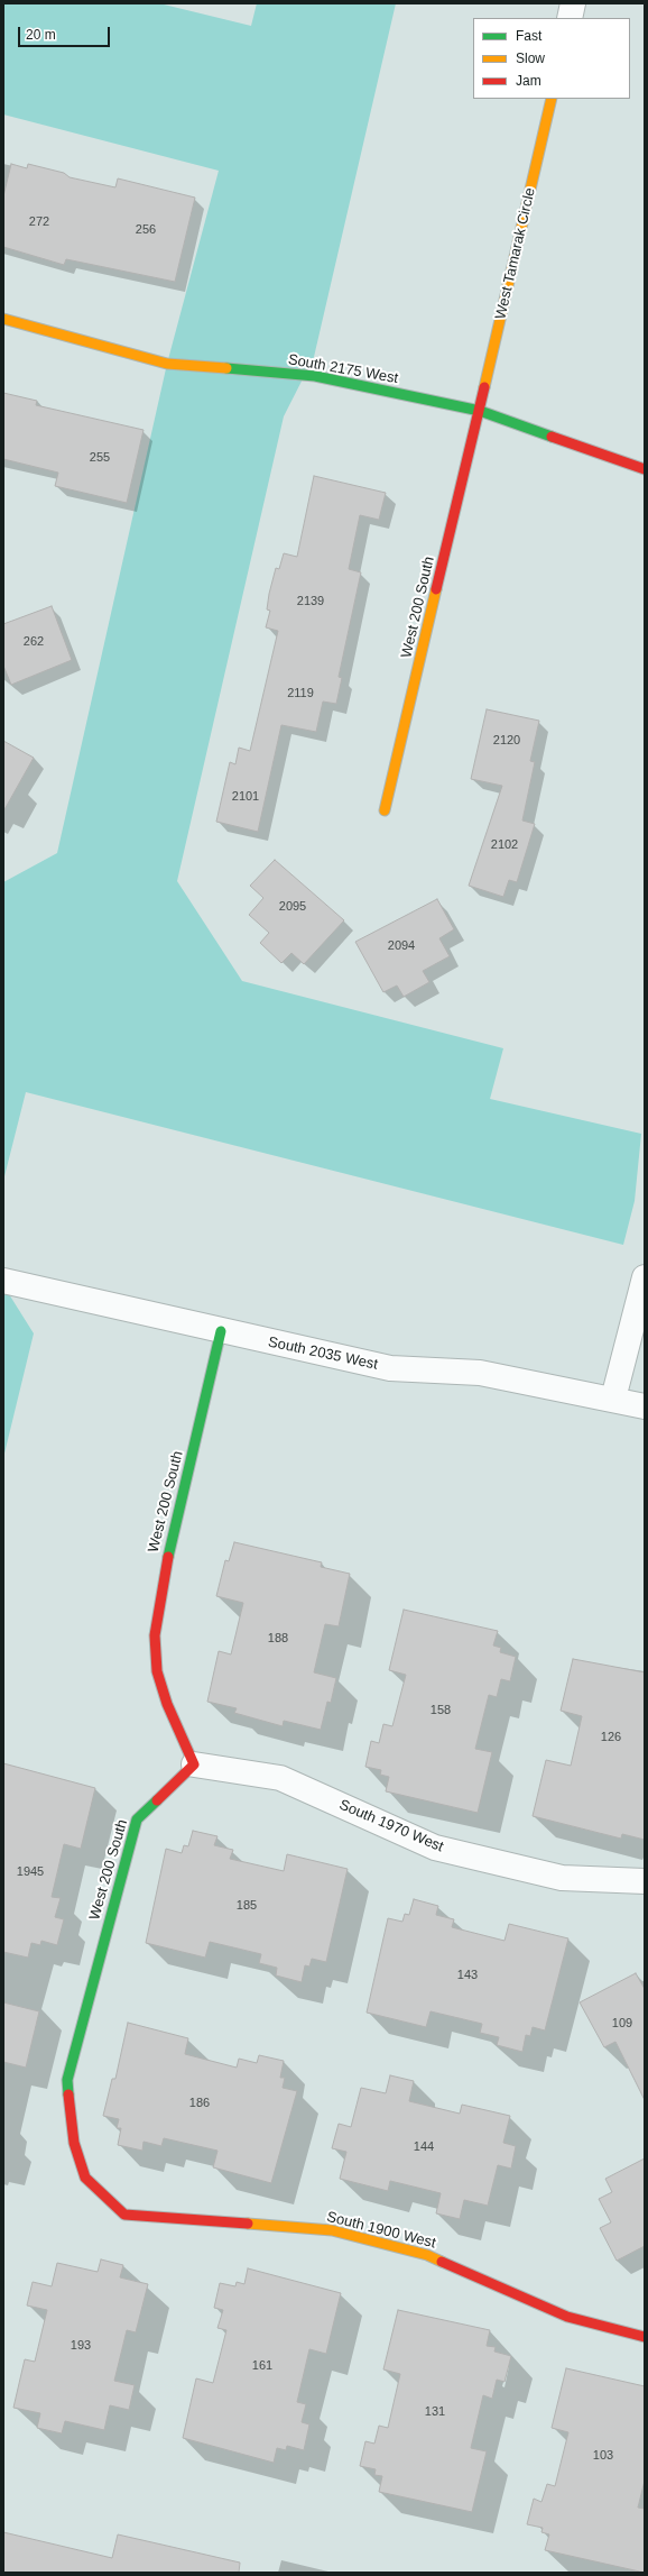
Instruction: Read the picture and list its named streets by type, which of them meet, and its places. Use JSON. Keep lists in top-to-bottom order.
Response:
{
  "streets": {
    "street": [
      "West Tamarak Circle",
      "South 2175 West",
      "West 200 South",
      "South 2035 West",
      "South 1970 West",
      "South 1900 West"
    ]
  },
  "crossings": [
    ["West Tamarak Circle", "South 2175 West"],
    ["West Tamarak Circle", "West 200 South"],
    ["South 2175 West", "West 200 South"],
    ["West 200 South", "South 2035 West"],
    ["West 200 South", "South 1970 West"],
    ["West 200 South", "South 1900 West"]
  ],
  "house_numbers": [
    "272",
    "256",
    "255",
    "2139",
    "262",
    "2119",
    "2120",
    "2101",
    "2102",
    "2095",
    "2094",
    "188",
    "158",
    "126",
    "1945",
    "185",
    "143",
    "109",
    "186",
    "144",
    "193",
    "161",
    "131",
    "103"
  ],
  "legend": ["Fast", "Slow", "Jam"],
  "scale_bar": "20 m"
}
